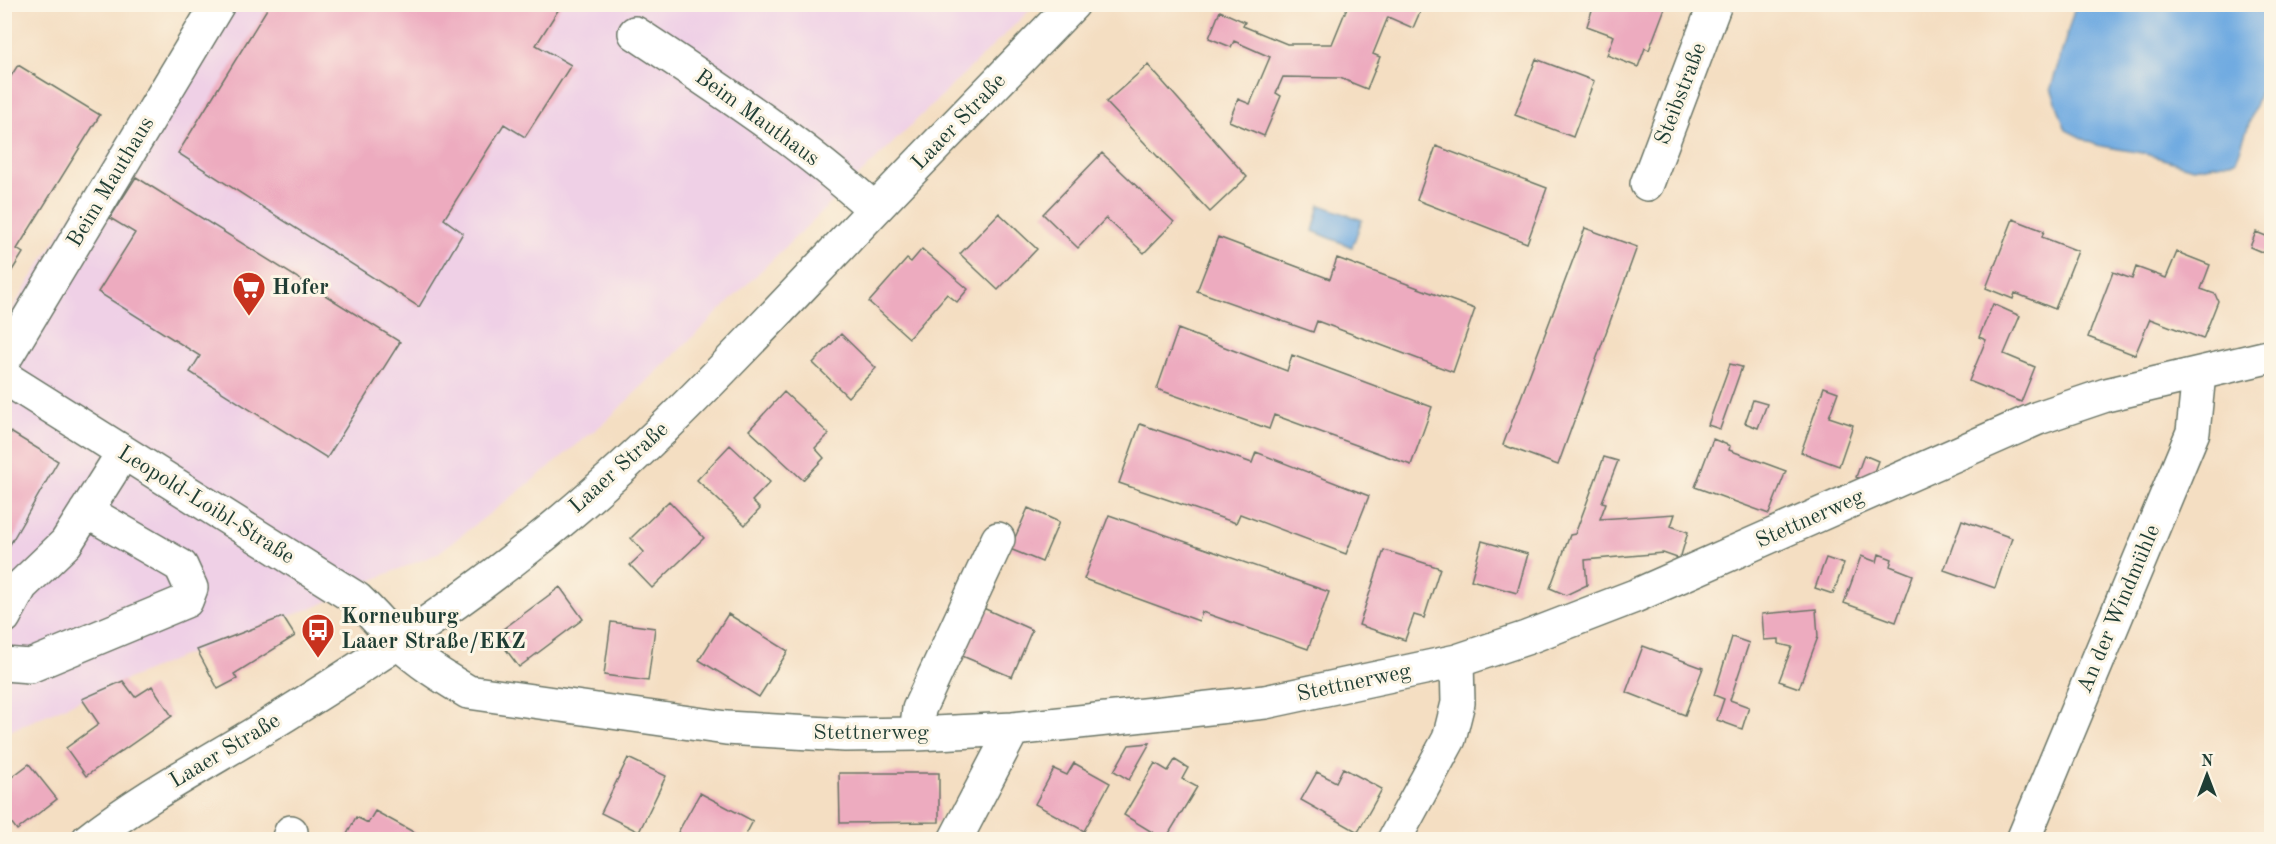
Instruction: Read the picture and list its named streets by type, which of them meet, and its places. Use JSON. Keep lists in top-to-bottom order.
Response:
{
  "streets": {
    "street": [
      "Steibstraße",
      "Beim Mauthaus",
      "Laaer Straße",
      "Leopold-Loibl-Straße",
      "Stettnerweg",
      "An der Windmühle"
    ]
  },
  "crossings": [
    ["Beim Mauthaus", "Laaer Straße"],
    ["Laaer Straße", "Leopold-Loibl-Straße"],
    ["Laaer Straße", "Stettnerweg"],
    ["Leopold-Loibl-Straße", "Stettnerweg"],
    ["Stettnerweg", "An der Windmühle"]
  ],
  "places": {
    "supermarket": ["Hofer"],
    "bus stop": ["Korneuburg Laaer Straße/EKZ"]
  },
  "north": "top"
}
